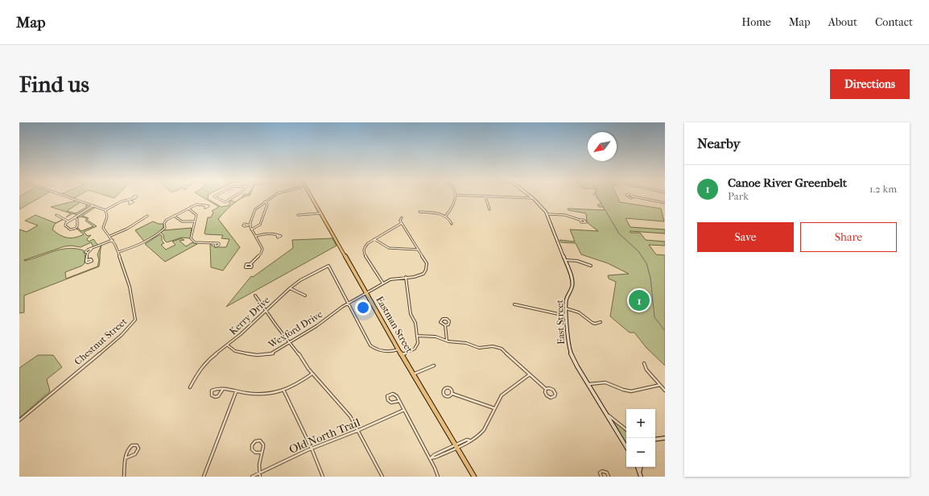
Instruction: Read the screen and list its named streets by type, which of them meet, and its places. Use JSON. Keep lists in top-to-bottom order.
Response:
{
  "streets": {
    "main road": ["Eastman Street"],
    "street": [
      "Kerry Drive",
      "East Street",
      "Wexford Drive",
      "Chestnut Street",
      "Old North Trail"
    ]
  },
  "crossings": [
    ["Kerry Drive", "Wexford Drive"],
    ["Eastman Street", "Wexford Drive"]
  ],
  "north": "bottom left",
  "page": {
    "header": "Map",
    "nav": [
      "Home",
      "Map",
      "About",
      "Contact"
    ],
    "buttons": [
      "Directions",
      ["Save", "Share"]
    ],
    "title": "Find us",
    "heading": "Nearby",
    "list": [
      {
        "mark": "1",
        "name": "Canoe River Greenbelt",
        "note": "Park",
        "value": "1.2 km"
      }
    ],
    "pins": "1",
    "map_buttons": ["+", "−"]
  }
}
